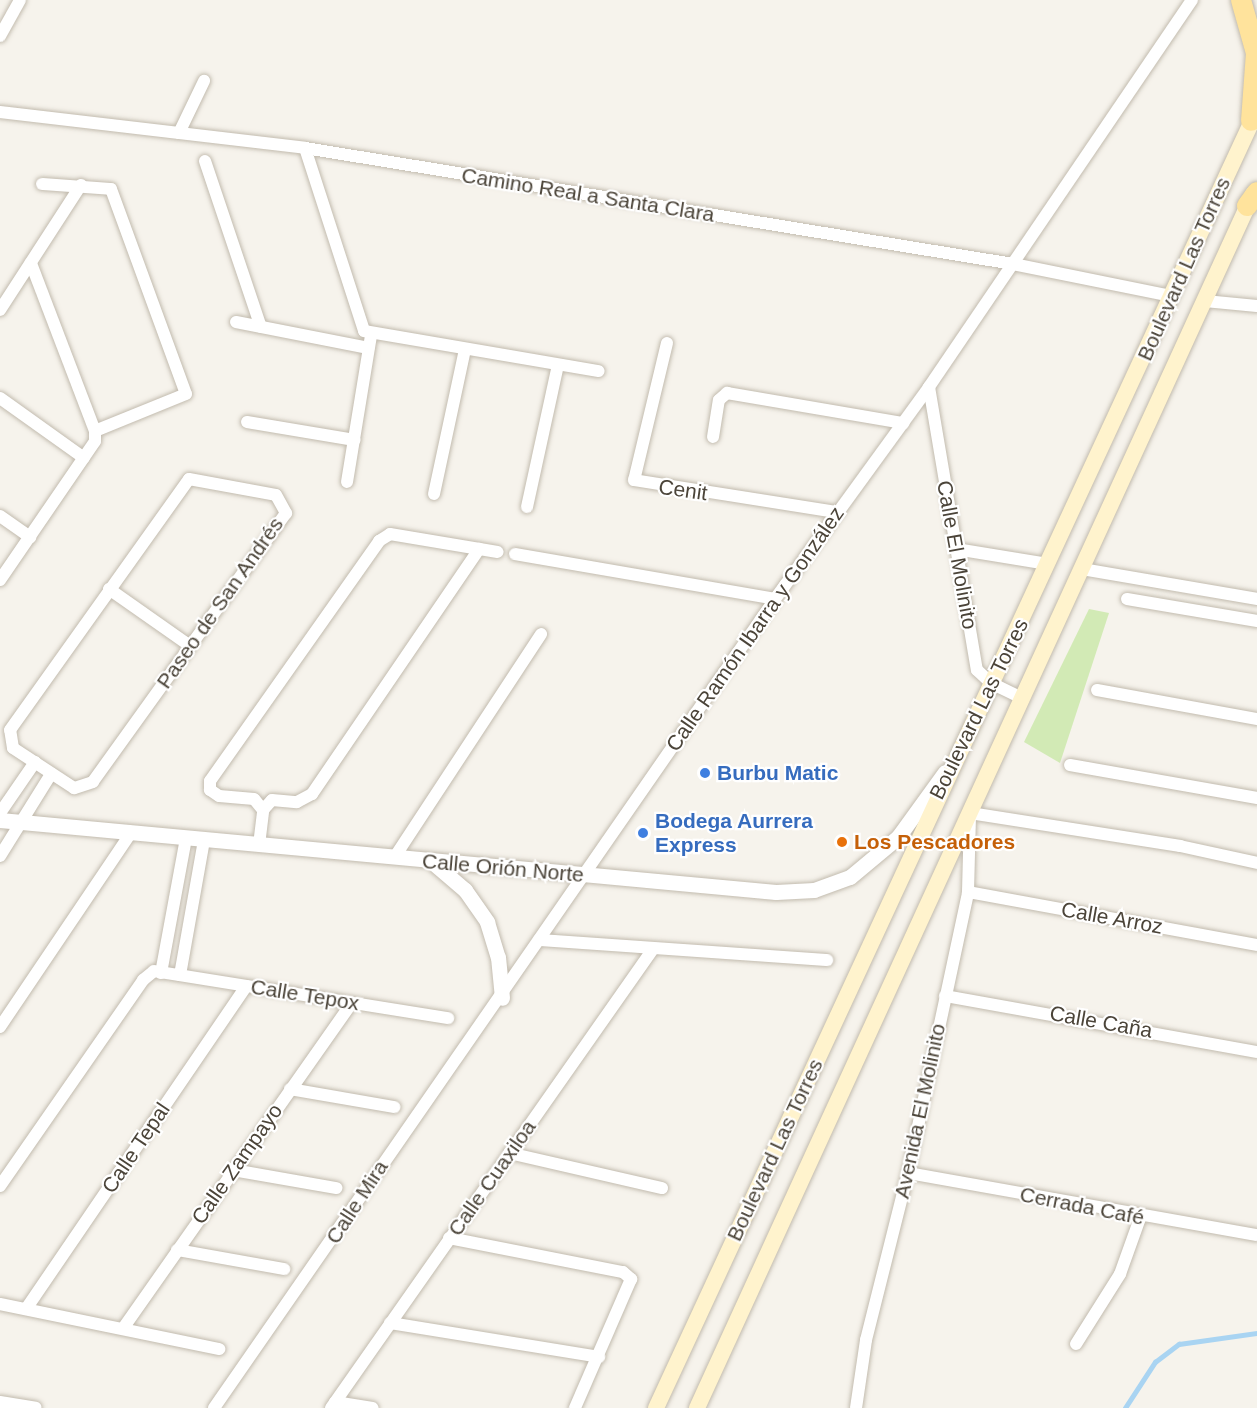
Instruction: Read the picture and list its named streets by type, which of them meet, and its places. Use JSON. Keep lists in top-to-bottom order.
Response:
{
  "streets": {
    "main road": ["Boulevard Las Torres"],
    "street": [
      "Camino Real a Santa Clara",
      "Cenit",
      "Calle El Molinito",
      "Paseo de San Andrés",
      "Calle Ramón Ibarra y González",
      "Calle Orión Norte",
      "Calle Arroz",
      "Calle Tepox",
      "Calle Caña",
      "Avenida El Molinito",
      "Calle Tepal",
      "Calle Zampayo",
      "Calle Cuaxiloa",
      "Calle Mira",
      "Cerrada Café"
    ]
  },
  "crossings": [
    ["Camino Real a Santa Clara", "Boulevard Las Torres"],
    ["Camino Real a Santa Clara", "Calle Ramón Ibarra y González"],
    ["Boulevard Las Torres", "Calle El Molinito"],
    ["Boulevard Las Torres", "Calle Orión Norte"],
    ["Boulevard Las Torres", "Avenida El Molinito"],
    ["Cenit", "Calle Ramón Ibarra y González"],
    ["Calle El Molinito", "Calle Ramón Ibarra y González"],
    ["Calle Ramón Ibarra y González", "Calle Orión Norte"],
    ["Calle Ramón Ibarra y González", "Calle Mira"],
    ["Calle Arroz", "Avenida El Molinito"],
    ["Calle Tepox", "Calle Tepal"],
    ["Calle Tepox", "Calle Zampayo"],
    ["Calle Caña", "Avenida El Molinito"],
    ["Avenida El Molinito", "Cerrada Café"]
  ],
  "places": ["Burbu Matic", "Bodega Aurrera Express", "Los Pescadores"]
}
